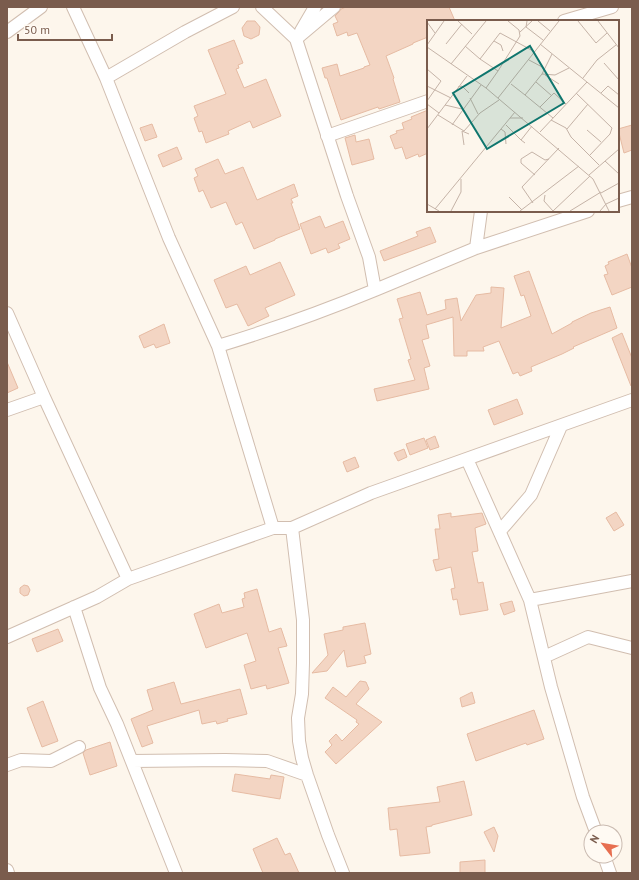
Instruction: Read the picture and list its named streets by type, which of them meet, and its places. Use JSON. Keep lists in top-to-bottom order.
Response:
{
  "scale_bar": "50 m",
  "north": "top left"
}
